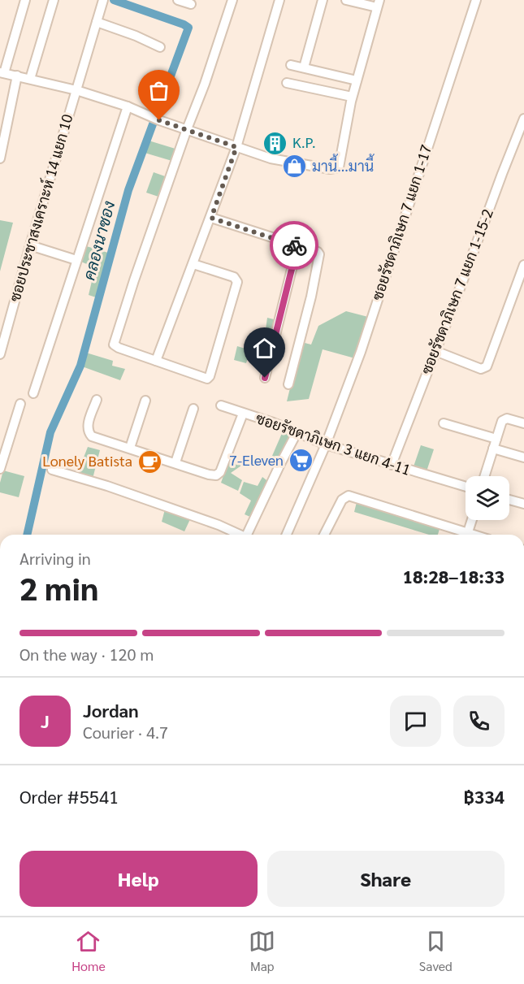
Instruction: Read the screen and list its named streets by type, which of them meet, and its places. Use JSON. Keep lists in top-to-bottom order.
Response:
{
  "streets": {
    "street": [
      "ซอยประชาสงเคราะห์ 14 แยก 10",
      "ซอยรัชดาภิเษก 7 แยก 1-17",
      "ซอยรัชดาภิเษก 7 แยก 1-15-2",
      "ซอยรัชดาภิเษก 3 แยก 4-11"
    ]
  },
  "crossings": [
    ["ซอยรัชดาภิเษก 7 แยก 1-17", "ซอยรัชดาภิเษก 3 แยก 4-11"],
    ["ซอยรัชดาภิเษก 7 แยก 1-15-2", "ซอยรัชดาภิเษก 3 แยก 4-11"]
  ],
  "water": ["คลองนาซอง"],
  "places": {
    "building": ["K.P."],
    "shop": ["มานี้...มานี้"],
    "supermarket": ["7-Eleven"],
    "cafe": ["Lonely Batista"]
  },
  "page": {
    "heading": ["2 min", "Arriving in", "18:28–18:33"],
    "panel": [
      "Jordan",
      "Courier · 4.7",
      "Order #5541",
      "฿334"
    ],
    "bar": "On the way · 120 m",
    "round": "J",
    "buttons": ["Help", "Share"],
    "tabs": ["Home", "Map", "Saved"]
  }
}
